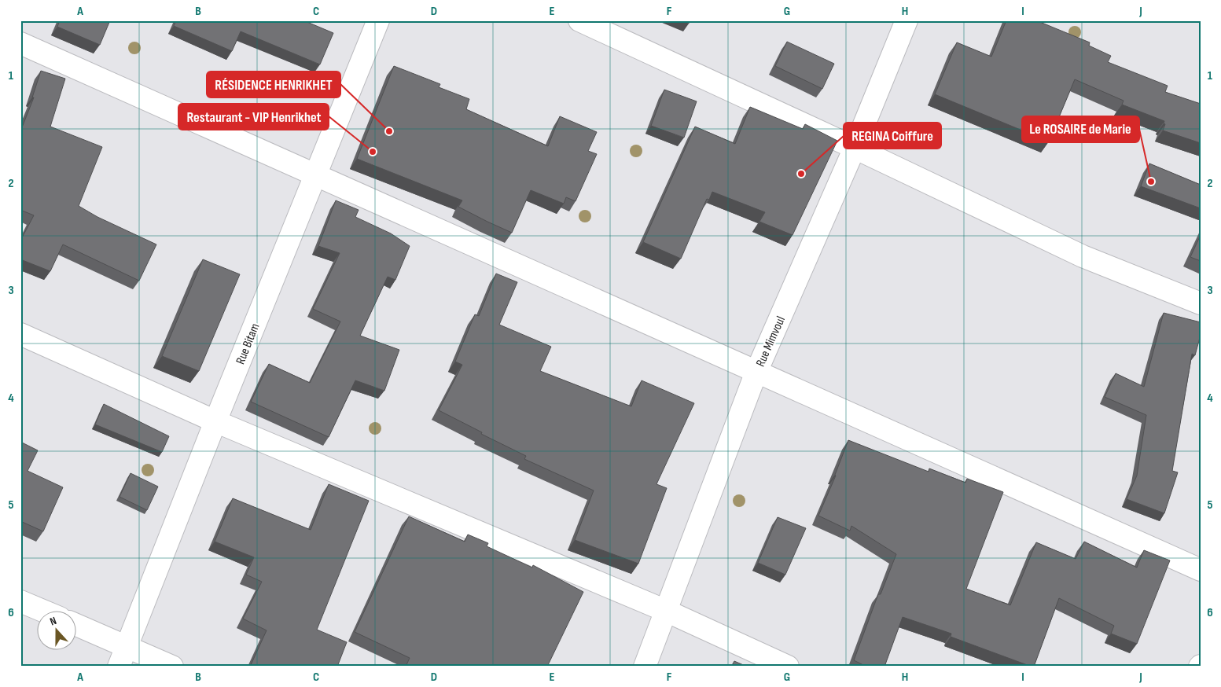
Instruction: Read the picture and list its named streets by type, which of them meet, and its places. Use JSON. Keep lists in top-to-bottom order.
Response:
{
  "streets": {
    "street": ["Rue Mimvoul", "Rue Bitam"]
  },
  "places": [
    "RÉSIDENCE HENRIKHET",
    "Restaurant - VIP Henrikhet",
    "REGINA Coiffure",
    "Le ROSAIRE de Marie"
  ],
  "north": "top",
  "grid": {
    "columns": [
      "A",
      "B",
      "C",
      "D",
      "E",
      "F",
      "G",
      "H",
      "I",
      "J"
    ],
    "rows": [
      "1",
      "2",
      "3",
      "4",
      "5",
      "6"
    ]
  }
}
